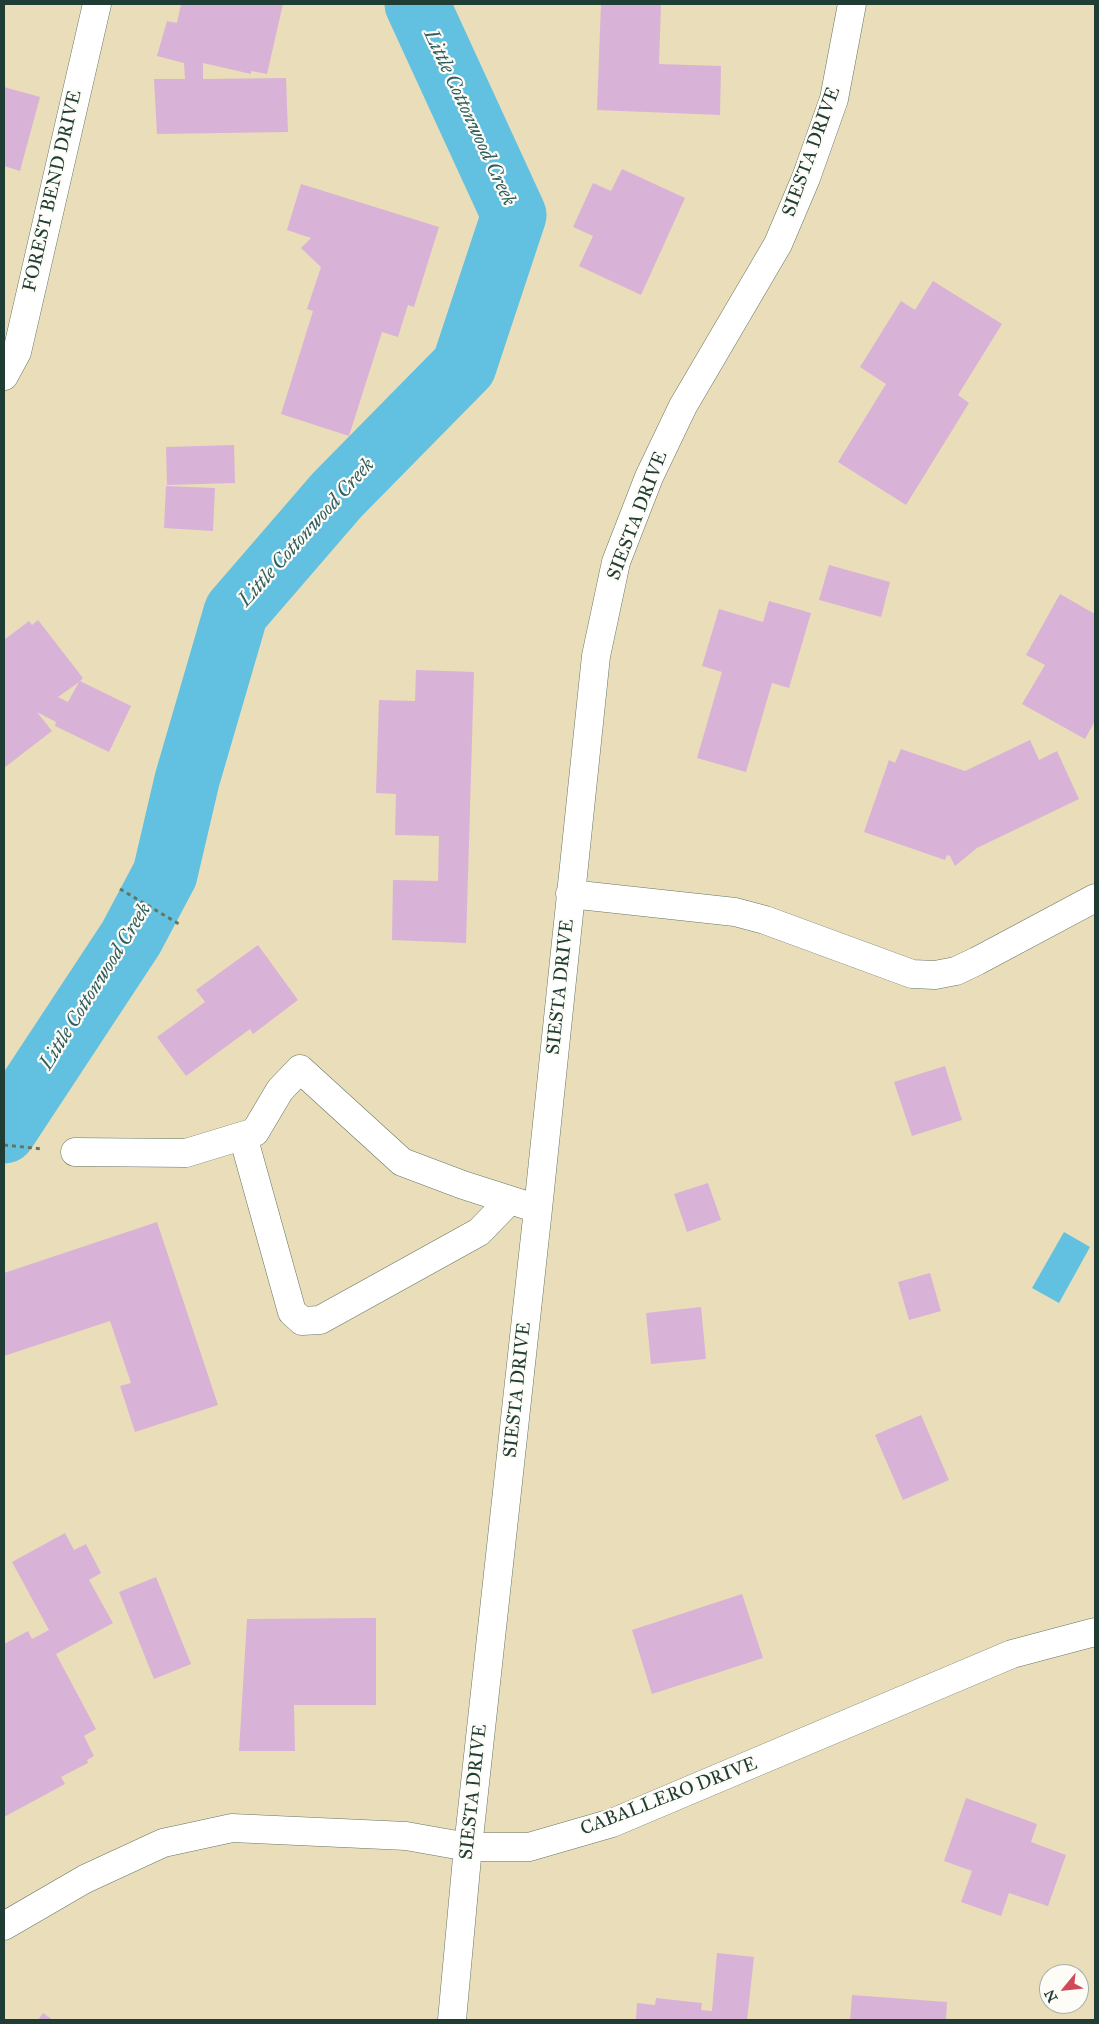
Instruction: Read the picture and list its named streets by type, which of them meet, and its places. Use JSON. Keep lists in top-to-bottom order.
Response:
{
  "streets": {
    "street": ["SIESTA DRIVE", "FOREST BEND DRIVE", "CABALLERO DRIVE"]
  },
  "crossings": [
    ["SIESTA DRIVE", "CABALLERO DRIVE"]
  ],
  "water": ["Little Cottonwood Creek"],
  "north": "bottom left"
}
